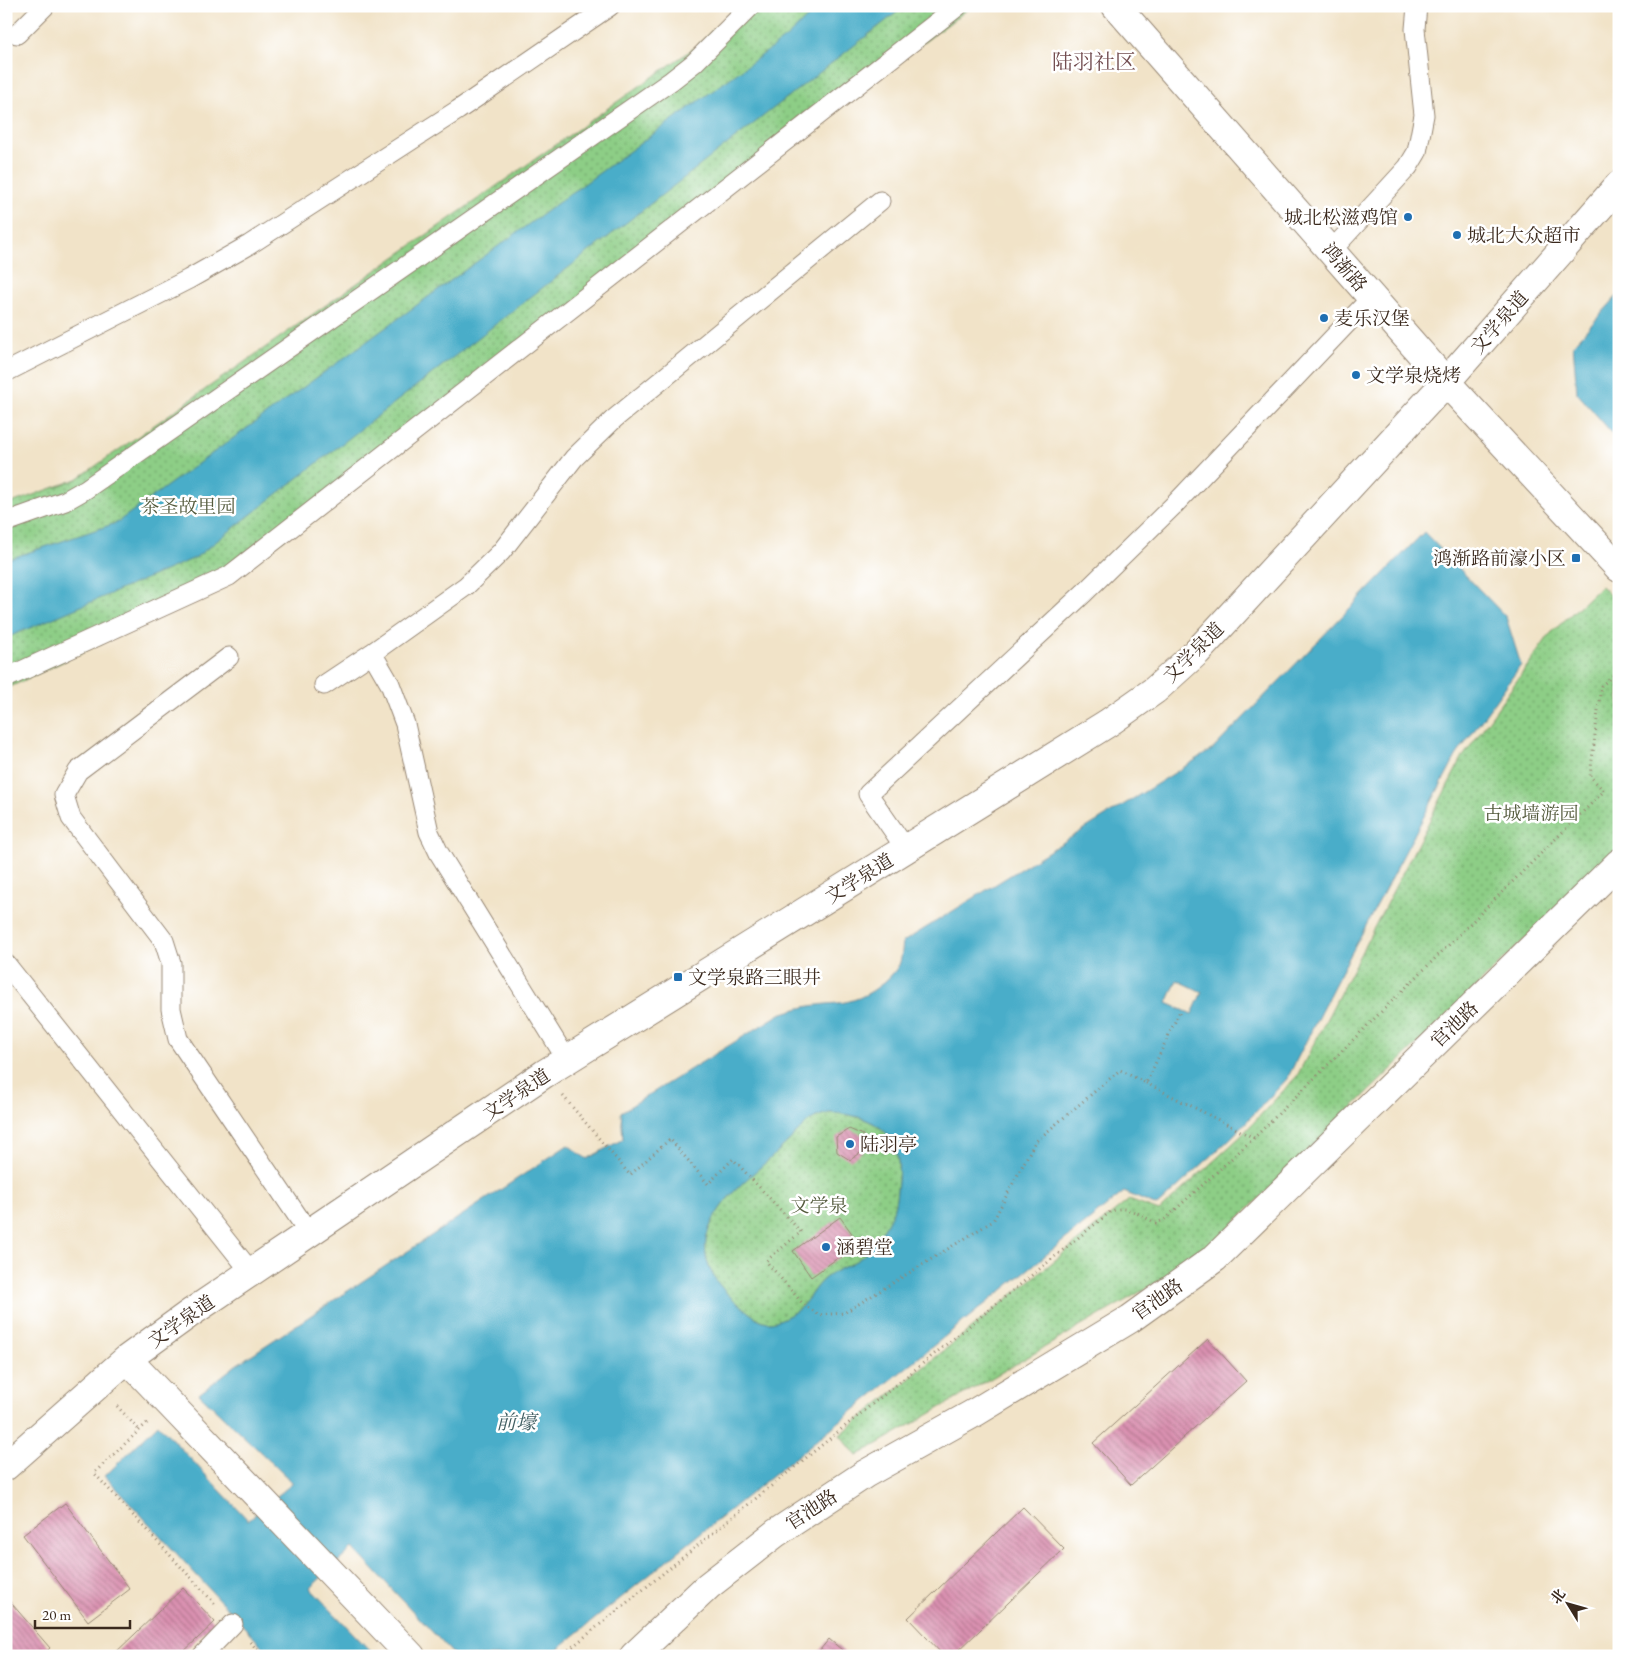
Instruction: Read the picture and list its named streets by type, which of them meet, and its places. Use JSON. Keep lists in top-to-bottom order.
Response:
{
  "streets": {
    "street": ["鸿渐路", "文学泉道", "官池路"]
  },
  "crossings": [
    ["鸿渐路", "文学泉道"]
  ],
  "districts": ["陆羽社区"],
  "water": ["前壕"],
  "parks": ["茶圣故里园", "古城墙游园", "文学泉"],
  "places": {
    "other": [
      "城北松滋鸡馆",
      "城北大众超市",
      "麦乐汉堡",
      "文学泉烧烤",
      "陆羽亭",
      "涵碧堂"
    ],
    "transit": ["鸿渐路前濠小区", "文学泉路三眼井"]
  },
  "scale_bar": "20 m",
  "north": "top left"
}
